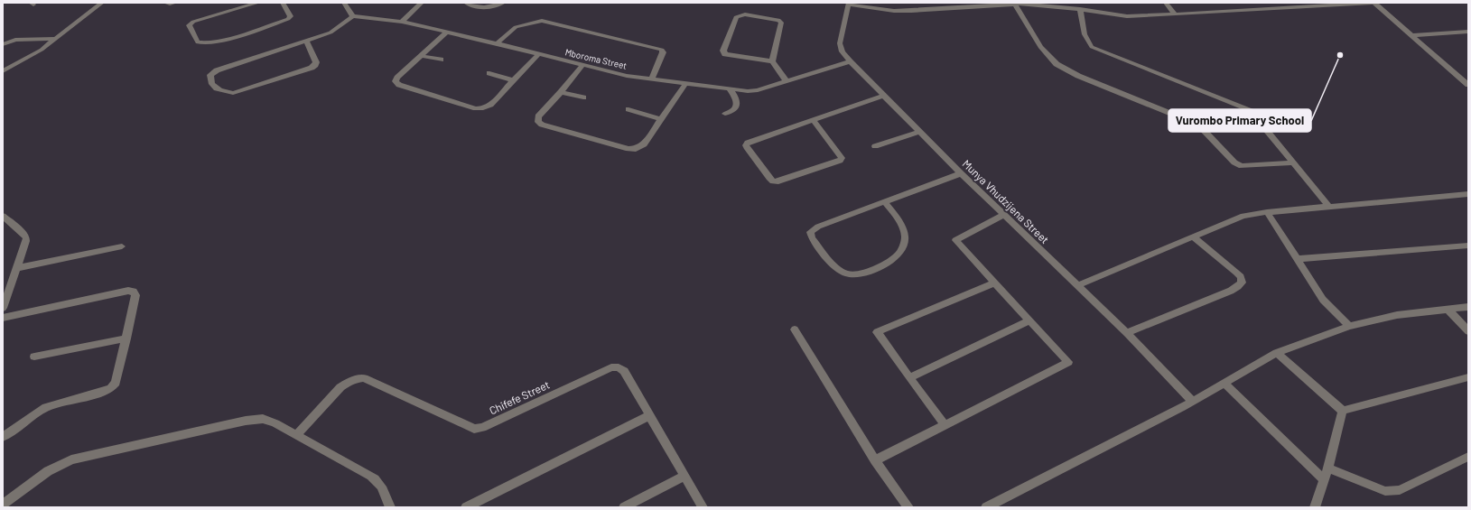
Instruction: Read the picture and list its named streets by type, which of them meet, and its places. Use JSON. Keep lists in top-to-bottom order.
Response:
{
  "streets": {
    "street": ["Mboroma Street", "Munya Vhudzijena Street", "Chifefe Street"]
  },
  "crossings": [
    ["Mboroma Street", "Munya Vhudzijena Street"]
  ],
  "places": ["Vurombo Primary School"]
}
